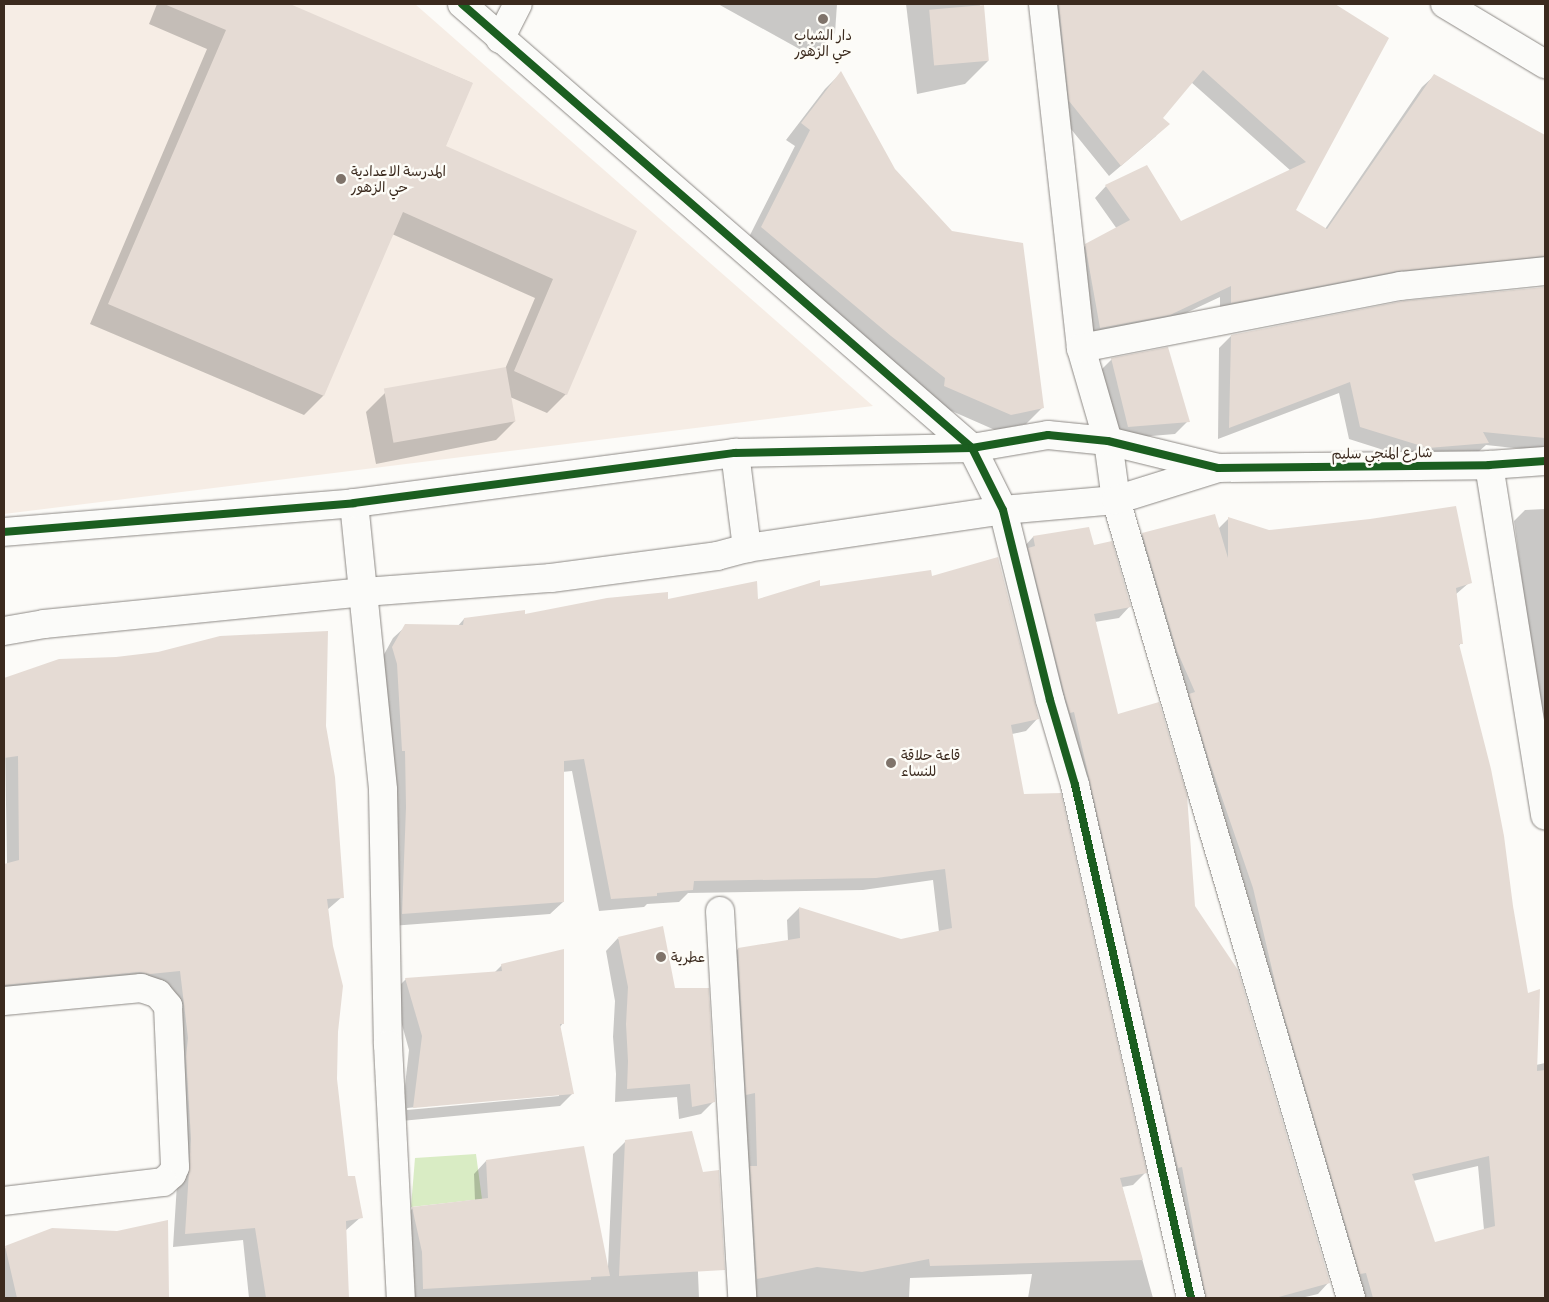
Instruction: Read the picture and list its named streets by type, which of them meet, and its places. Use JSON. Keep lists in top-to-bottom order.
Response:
{
  "streets": {
    "street": ["شارع المنجي سليم"]
  },
  "places": [
    "دار الشباب حي الزهور",
    "المدرسة الاعدادية حي الزهور",
    "قاعة حلاقة للنساء",
    "عطرية"
  ]
}
